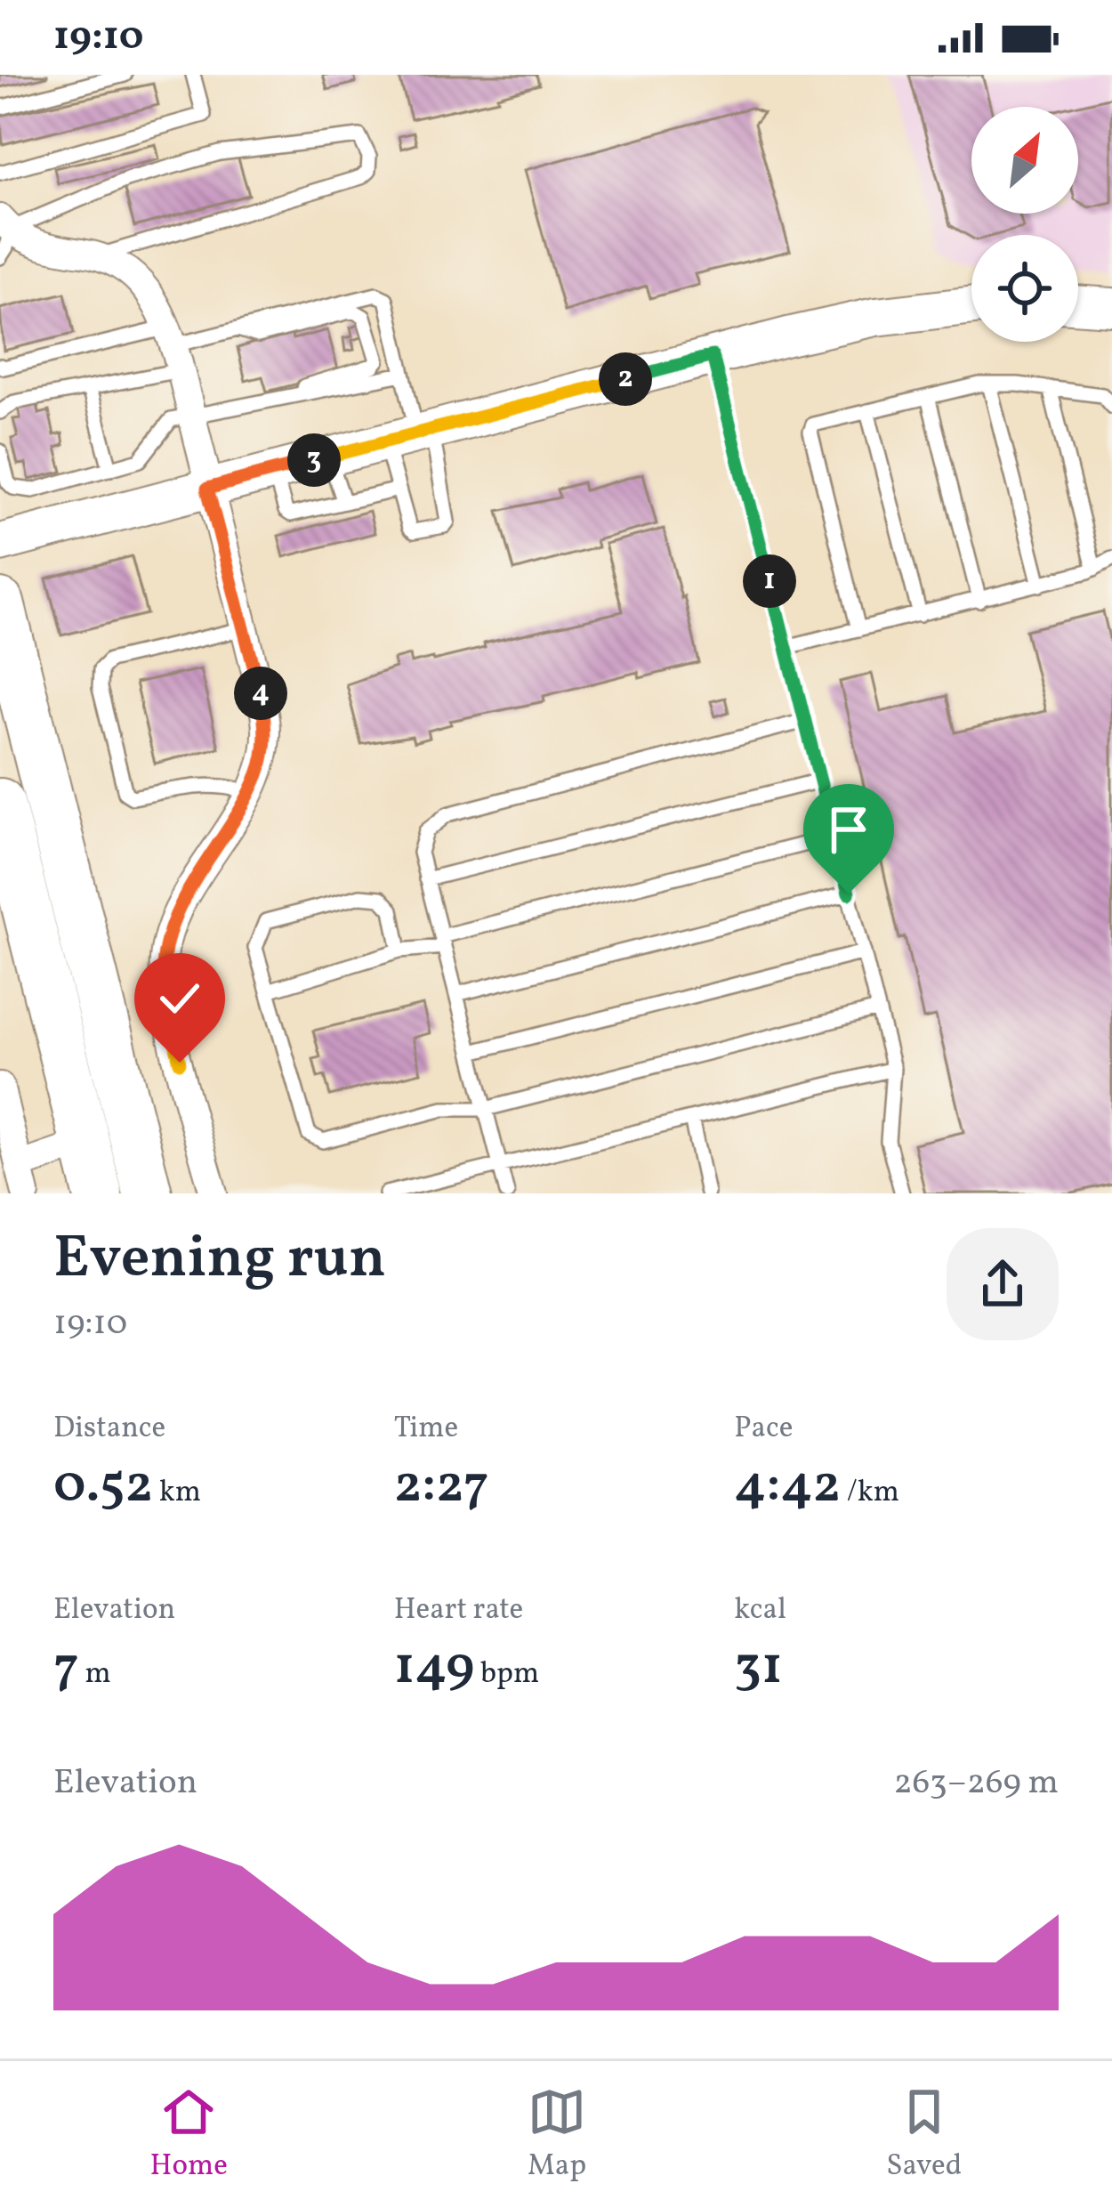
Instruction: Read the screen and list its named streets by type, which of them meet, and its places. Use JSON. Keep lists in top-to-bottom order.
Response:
{
  "north": "top right",
  "page": {
    "status": "19:10",
    "pins": [
      "2",
      "3",
      "1",
      "4"
    ],
    "heading": ["Evening run", "19:10"],
    "stats": [
      ["Distance", "0.52 km"],
      ["Time", "2:27"],
      ["Pace", "4:42 /km"],
      ["Elevation", "7 m"],
      ["Heart rate", "149 bpm"],
      ["kcal", "31"]
    ],
    "chart": ["Elevation", "263–269 m"],
    "tabs": ["Home", "Map", "Saved"]
  }
}
